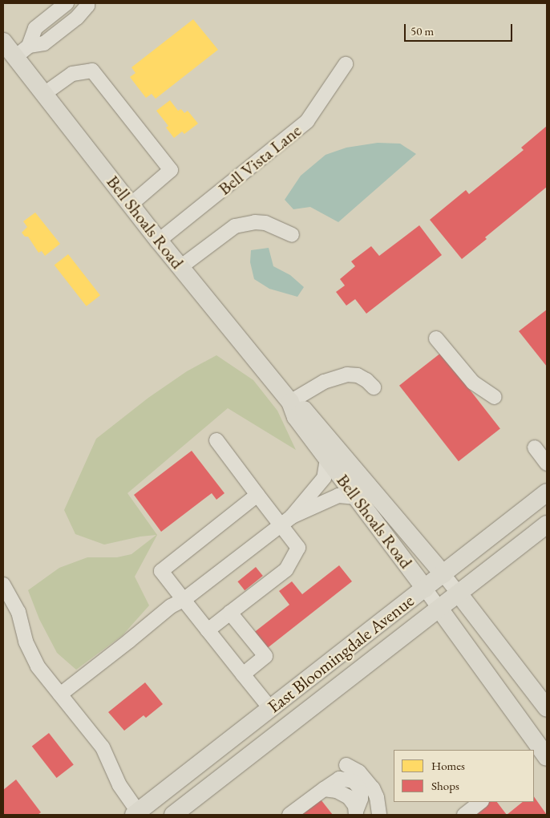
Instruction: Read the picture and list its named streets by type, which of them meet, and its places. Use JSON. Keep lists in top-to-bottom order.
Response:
{
  "streets": {
    "main road": ["Bell Shoals Road", "East Bloomingdale Avenue"],
    "street": ["Bell Vista Lane"]
  },
  "crossings": [
    ["Bell Vista Lane", "Bell Shoals Road"],
    ["Bell Shoals Road", "East Bloomingdale Avenue"]
  ],
  "legend": ["Homes", "Shops"],
  "scale_bar": "50 m"
}
